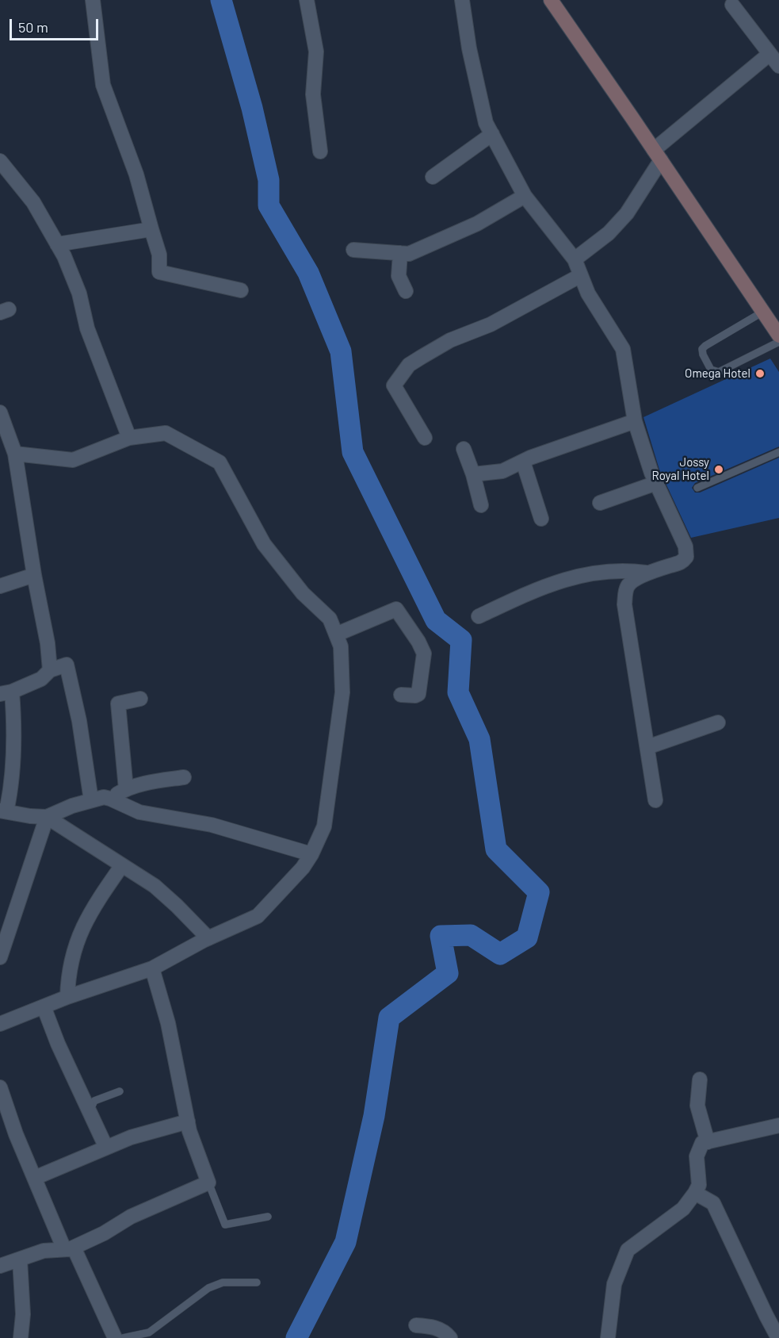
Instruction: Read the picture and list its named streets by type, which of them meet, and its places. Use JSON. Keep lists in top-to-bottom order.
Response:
{
  "places": ["Omega Hotel", "Jossy Royal Hotel"],
  "scale_bar": "50 m"
}
